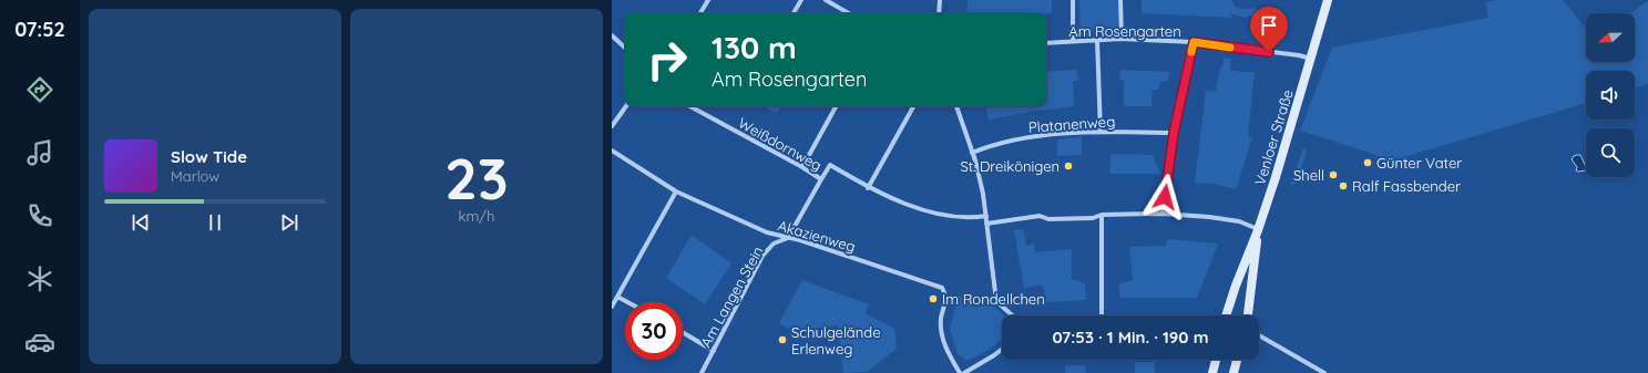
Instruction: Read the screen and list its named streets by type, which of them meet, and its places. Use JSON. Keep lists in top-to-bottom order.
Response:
{
  "streets": {
    "main road": ["Venloer Straße"],
    "street": [
      "Am Rosengarten",
      "Platanenweg",
      "Weißdornweg",
      "Akazienweg",
      "Am Langen Stein"
    ]
  },
  "crossings": [
    ["Am Rosengarten", "Venloer Straße"],
    ["Akazienweg", "Am Langen Stein"]
  ],
  "places": [
    "Günter Vater",
    "St. Dreikönigen",
    "Shell",
    "Ralf Fassbender",
    "Im Rondellchen",
    "Schulgelände Erlenweg"
  ],
  "north": "left",
  "page": {
    "tabs": "07:52",
    "tile": ["23", "km/h"],
    "turn": ["130 m", "Am Rosengarten"],
    "song": ["Slow Tide", "Marlow"],
    "limit": "30",
    "trip": "07:53 · 1 Min. · 190 m"
  }
}
